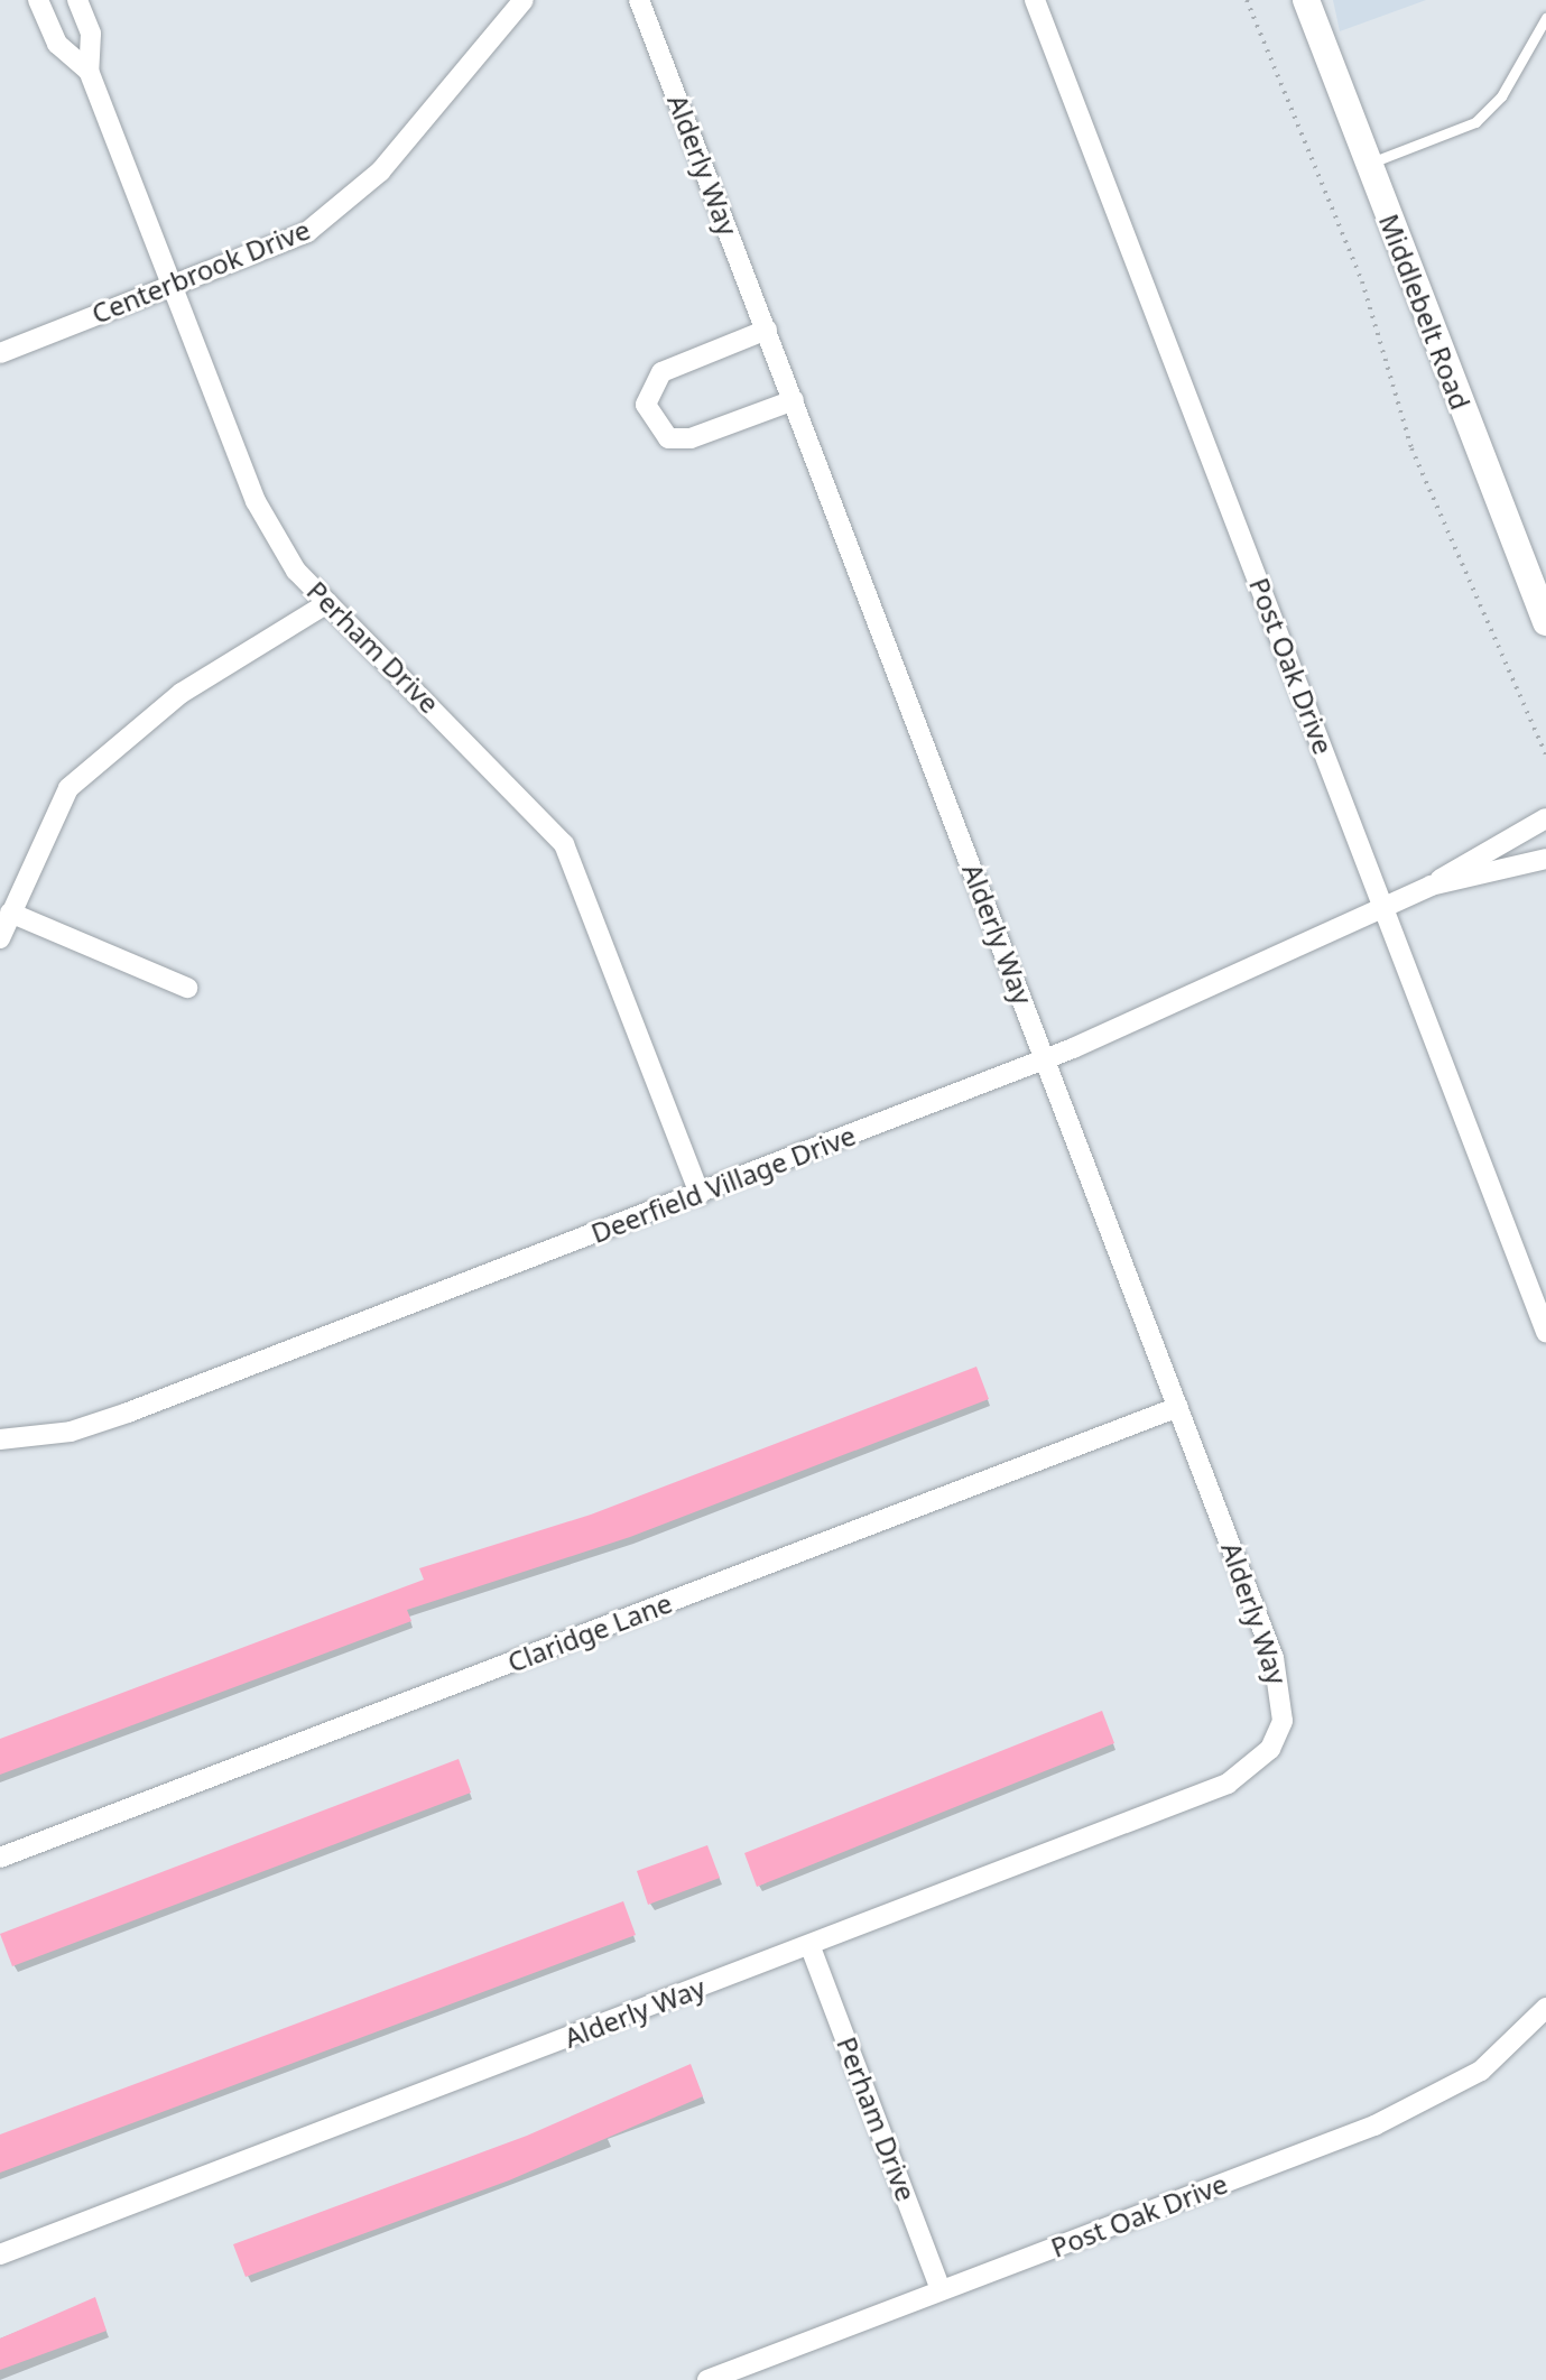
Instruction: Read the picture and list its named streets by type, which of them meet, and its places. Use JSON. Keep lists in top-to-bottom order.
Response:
{
  "streets": {
    "street": [
      "Alderly Way",
      "Centerbrook Drive",
      "Middlebelt Road",
      "Perham Drive",
      "Post Oak Drive",
      "Deerfield Village Drive",
      "Claridge Lane"
    ]
  },
  "crossings": [
    ["Alderly Way", "Perham Drive"],
    ["Alderly Way", "Deerfield Village Drive"],
    ["Alderly Way", "Claridge Lane"],
    ["Centerbrook Drive", "Perham Drive"],
    ["Perham Drive", "Post Oak Drive"],
    ["Perham Drive", "Deerfield Village Drive"],
    ["Post Oak Drive", "Deerfield Village Drive"]
  ]
}
